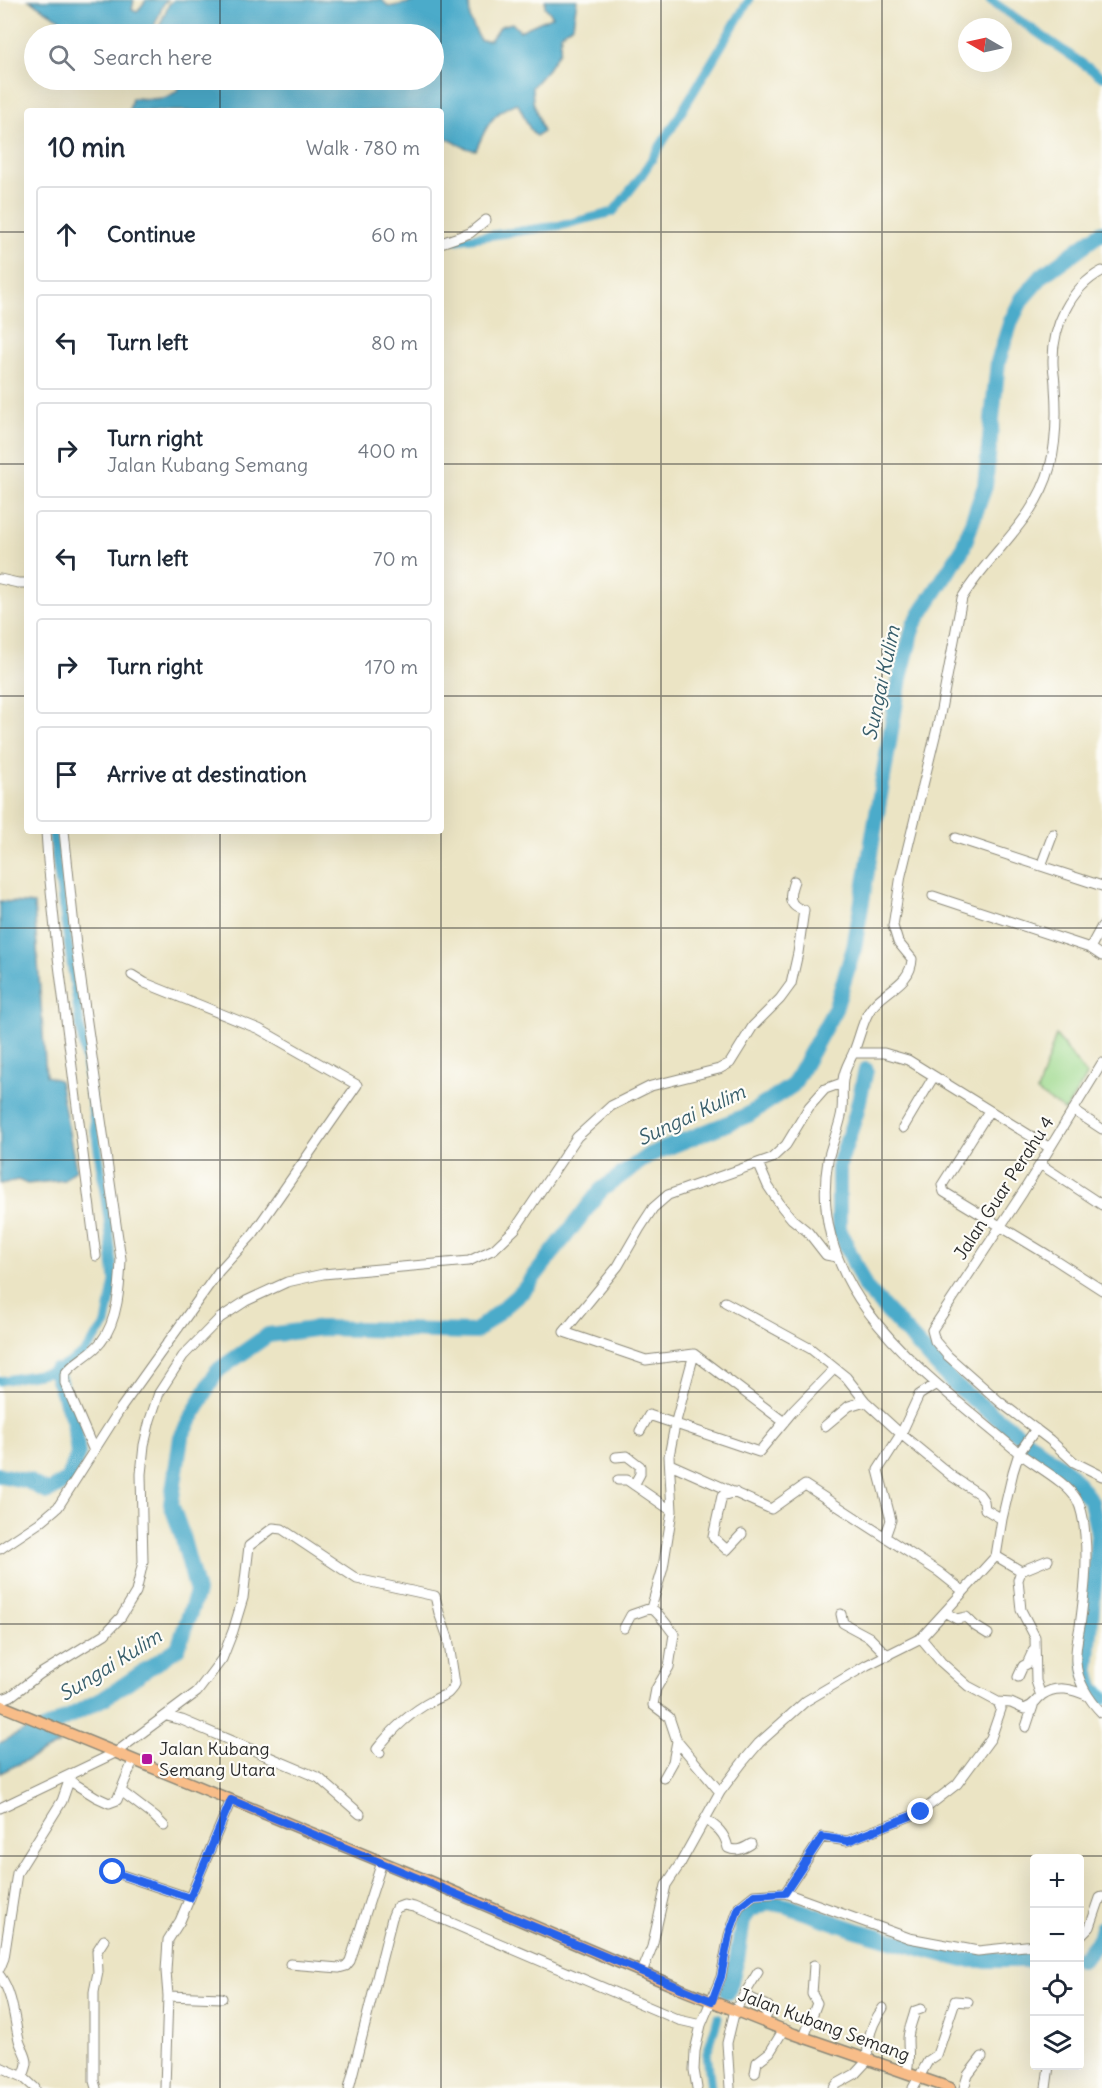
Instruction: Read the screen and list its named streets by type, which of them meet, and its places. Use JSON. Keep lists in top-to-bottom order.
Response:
{
  "streets": {
    "main road": ["Jalan Kubang Semang"],
    "street": ["Jalan Guar Perahu 4"]
  },
  "water": ["Sungai Kulim"],
  "places": {
    "transit": ["Jalan Kubang Semang Utara"]
  },
  "north": "left",
  "page": {
    "search": "Search here",
    "heading": ["10 min", "Walk · 780 m"],
    "list": [
      ["Continue", "60 m"],
      ["Turn left", "80 m"],
      ["Turn right", "Jalan Kubang Semang", "400 m"],
      ["Turn left", "70 m"],
      ["Turn right", "170 m"],
      "Arrive at destination"
    ],
    "map_buttons": ["+", "−"]
  }
}
